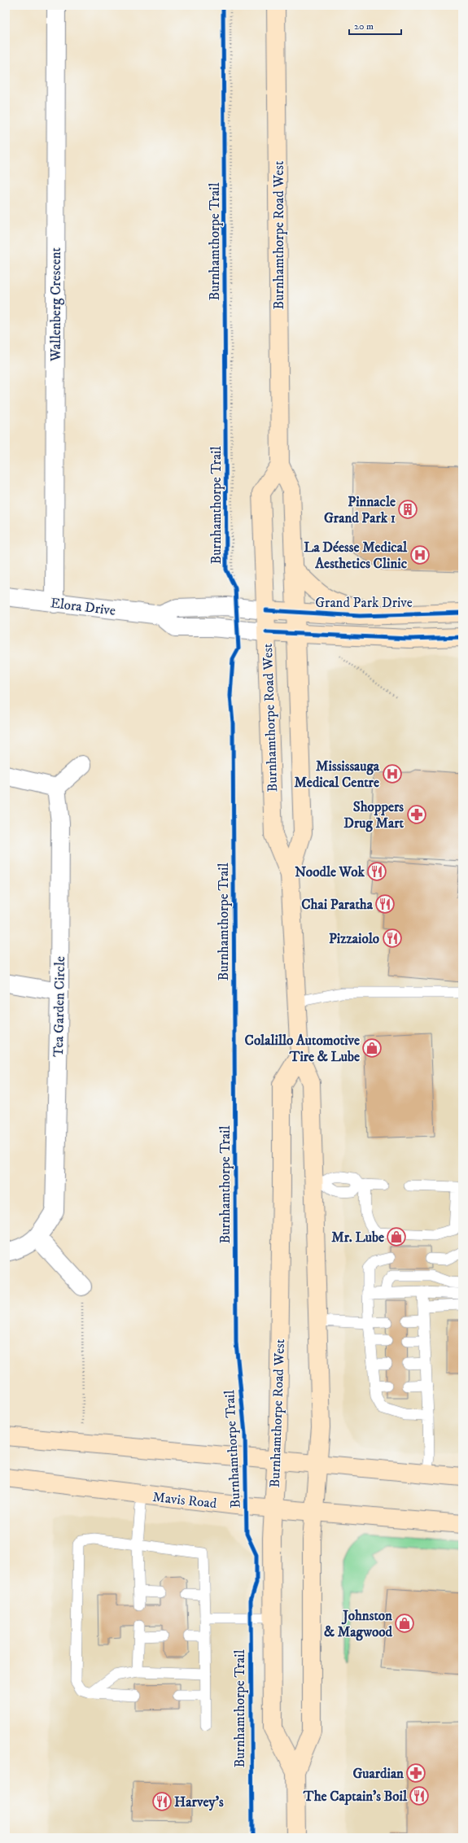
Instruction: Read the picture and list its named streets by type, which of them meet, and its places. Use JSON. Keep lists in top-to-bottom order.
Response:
{
  "streets": {
    "main road": ["Burnhamthorpe Road West", "Grand Park Drive", "Mavis Road"],
    "street": ["Wallenberg Crescent", "Elora Drive", "Tea Garden Circle"],
    "cycle path": ["Burnhamthorpe Trail"]
  },
  "crossings": [
    ["Burnhamthorpe Road West", "Grand Park Drive"],
    ["Burnhamthorpe Road West", "Elora Drive"],
    ["Burnhamthorpe Road West", "Mavis Road"],
    ["Burnhamthorpe Trail", "Elora Drive"],
    ["Wallenberg Crescent", "Elora Drive"],
    ["Grand Park Drive", "Elora Drive"]
  ],
  "places": {
    "building": ["Pinnacle Grand Park 1"],
    "hospital": ["La Déesse Medical Aesthetics Clinic", "Mississauga Medical Centre"],
    "pharmacy": ["Shoppers Drug Mart", "Guardian"],
    "restaurant": [
      "Noodle Wok",
      "Chai Paratha",
      "Pizzaiolo",
      "The Captain’s Boil",
      "Harvey's"
    ],
    "shop": ["Colalillo Automotive Tire & Lube", "Mr. Lube", "Johnston & Magwood"]
  },
  "scale_bar": "20 m"
}
